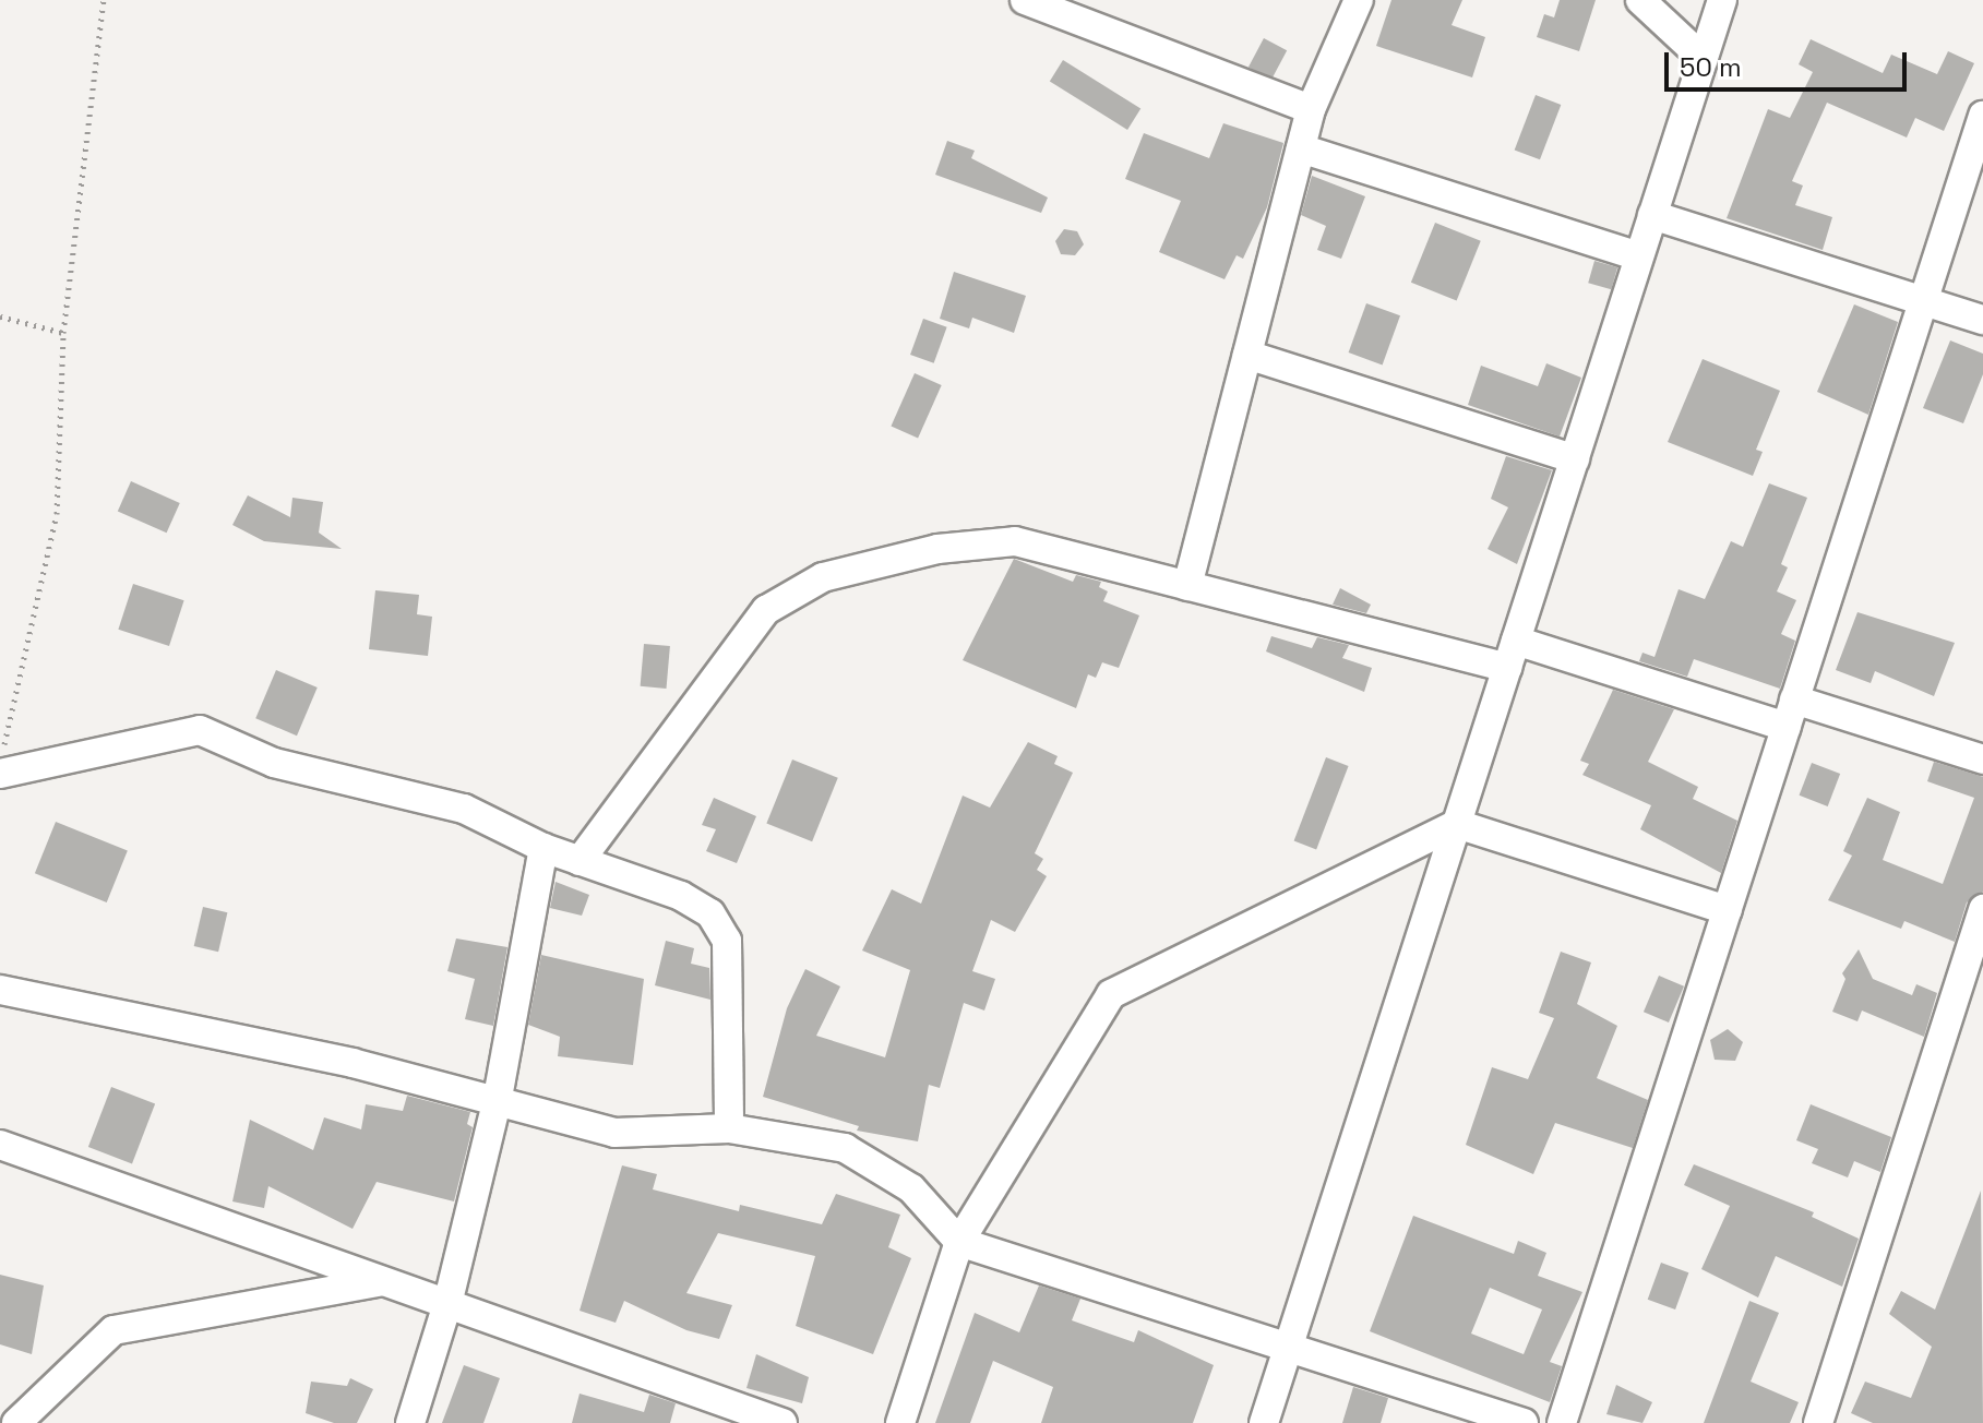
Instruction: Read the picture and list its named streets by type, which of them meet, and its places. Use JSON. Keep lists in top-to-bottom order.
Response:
{
  "scale_bar": "50 m"
}
